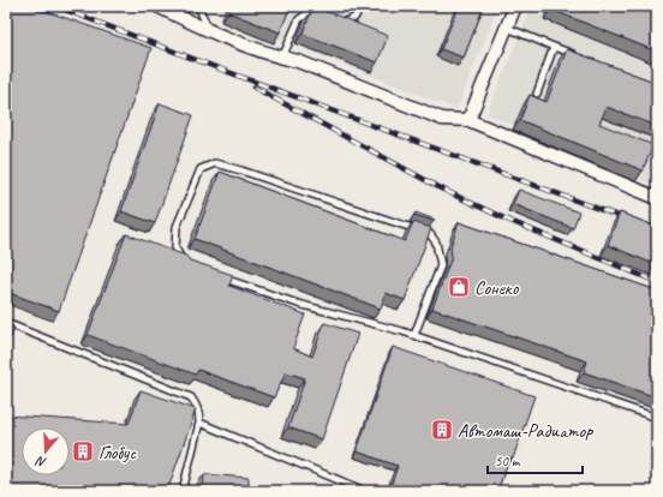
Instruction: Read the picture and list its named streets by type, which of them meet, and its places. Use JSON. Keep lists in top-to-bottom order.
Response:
{
  "places": {
    "shop": ["Сонеко"],
    "building": ["Автомаш-Радиатор", "Глобус"]
  },
  "scale_bar": "50 m",
  "north": "bottom"
}
